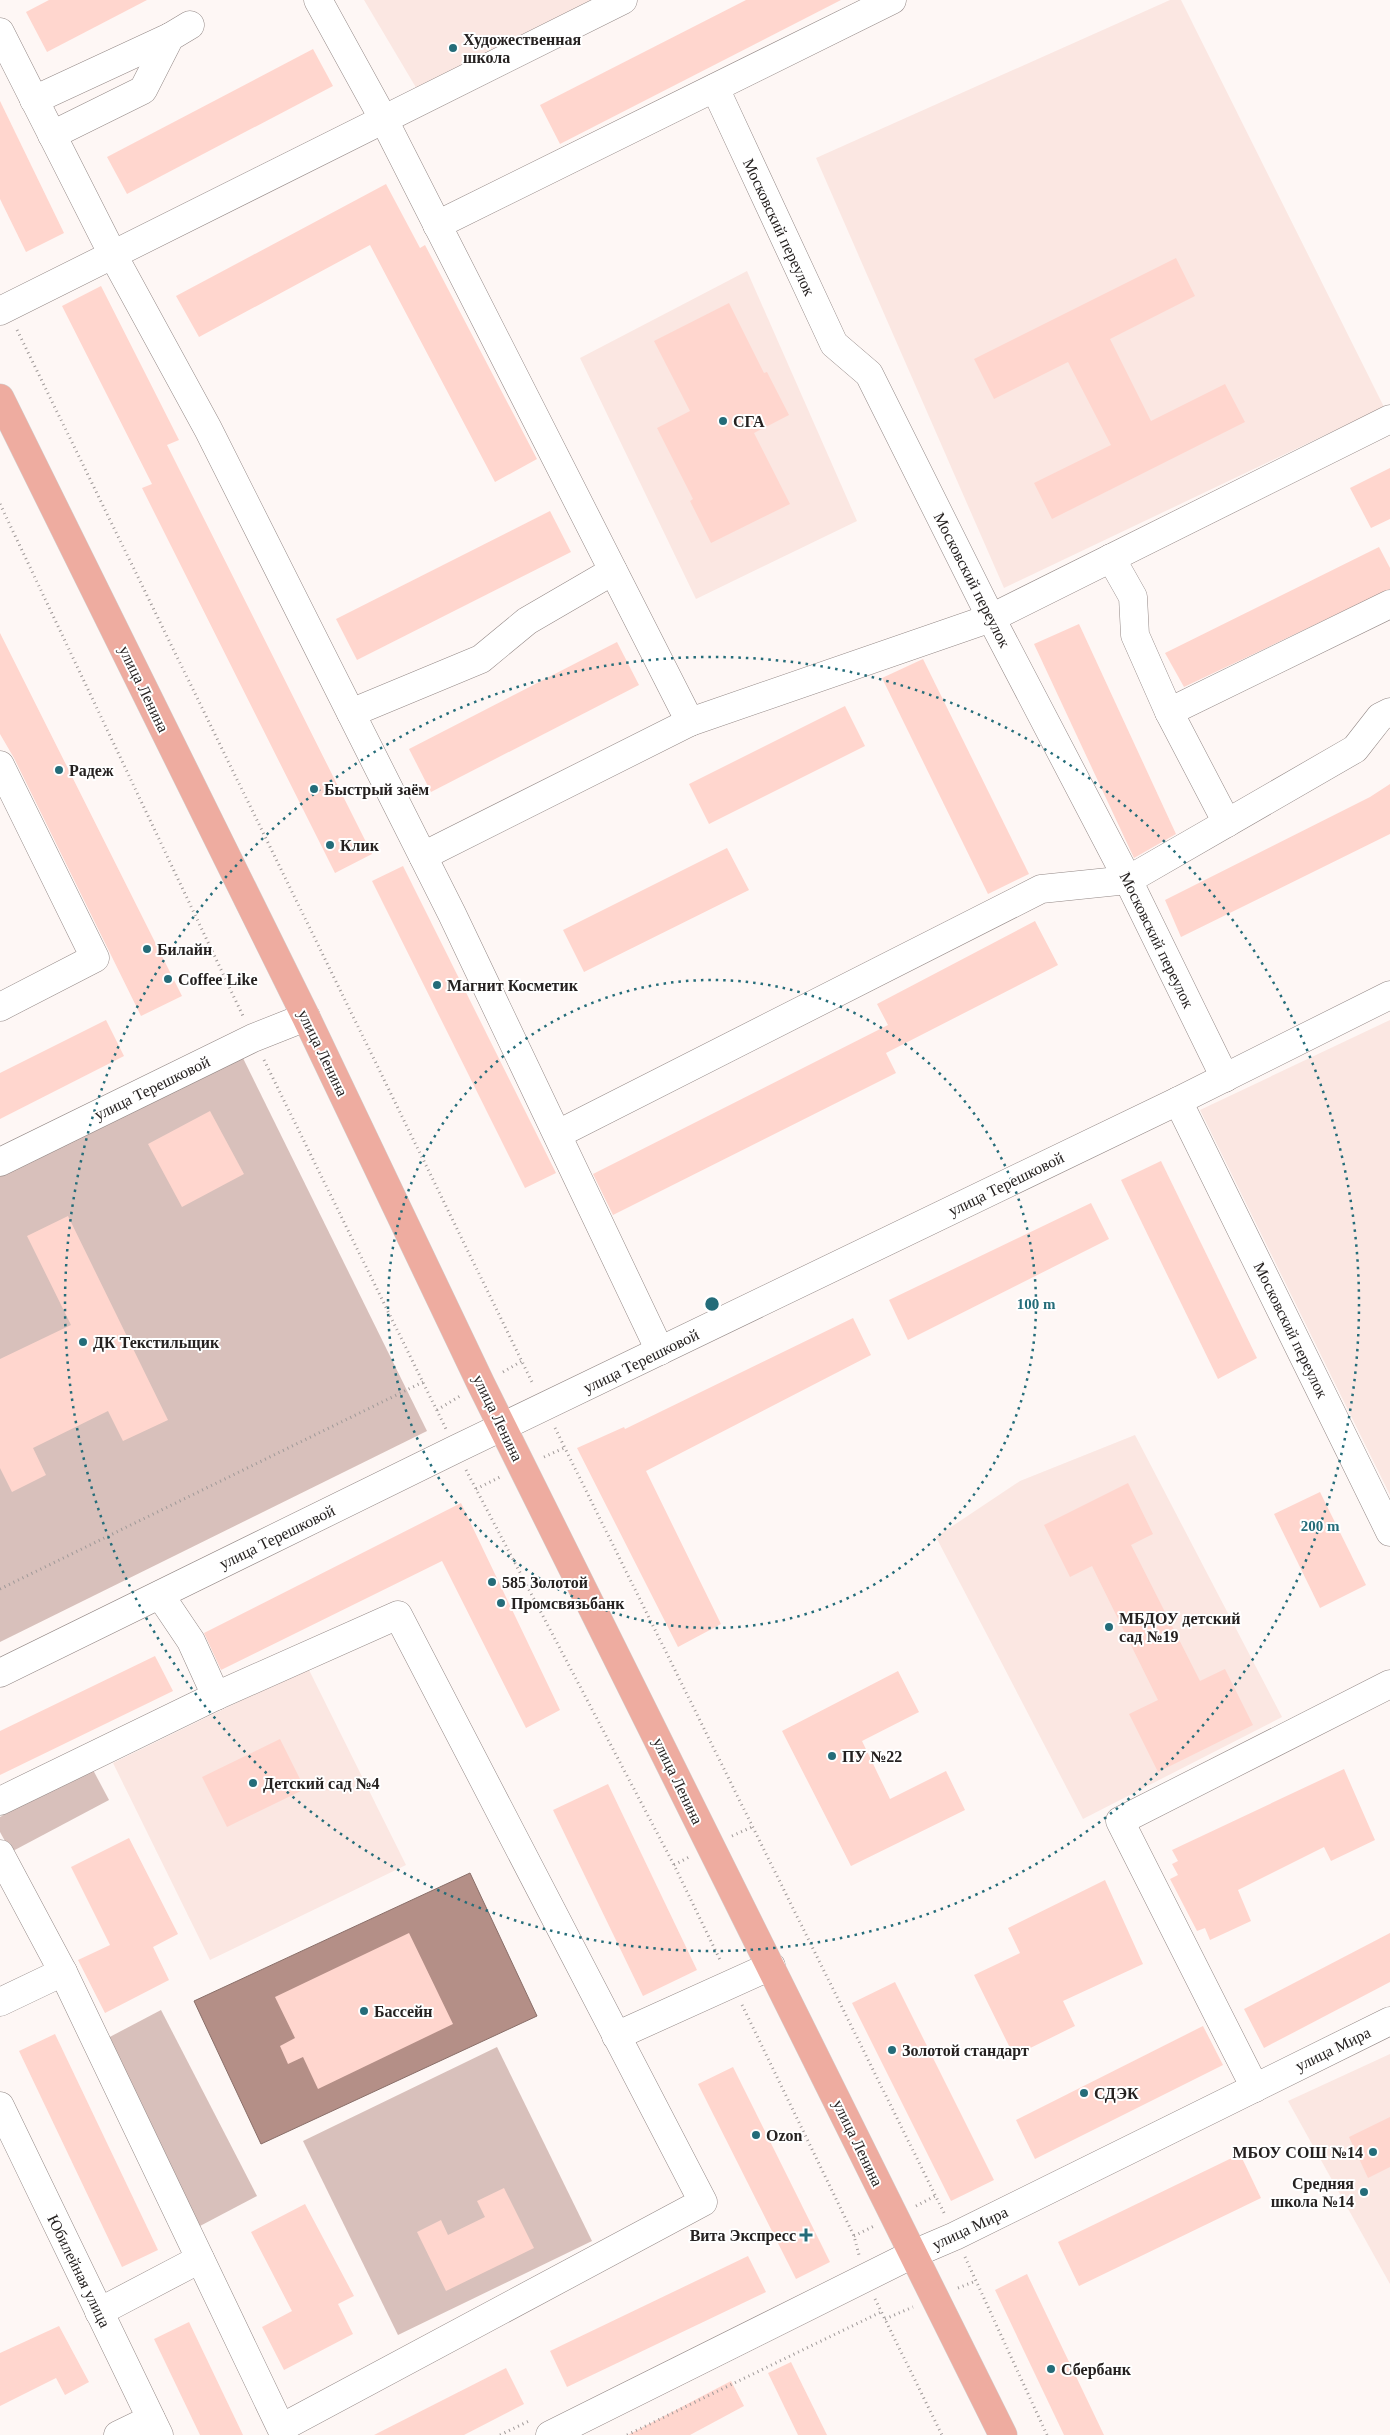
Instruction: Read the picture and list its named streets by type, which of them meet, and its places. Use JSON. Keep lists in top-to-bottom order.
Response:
{
  "streets": {
    "main road": ["улица Ленина"],
    "street": [
      "Московский переулок",
      "улица Терешковой",
      "улица Мира",
      "Юбилейная улица"
    ]
  },
  "crossings": [
    ["Московский переулок", "улица Терешковой"],
    ["улица Ленина", "улица Терешковой"],
    ["улица Ленина", "улица Мира"]
  ],
  "places": {
    "other": [
      "Художественная школа",
      "СГА",
      "Радеж",
      "Быстрый заём",
      "Клик",
      "Билайн",
      "Coffee Like",
      "Магнит Косметик",
      "ДК Текстильщик",
      "585 Золотой",
      "Промсвязьбанк",
      "МБДОУ детский сад №19",
      "ПУ №22",
      "Детский сад №4",
      "Бассейн",
      "Золотой стандарт",
      "СДЭК",
      "Ozon",
      "МБОУ СОШ №14",
      "Средняя школа №14",
      "Сбербанк"
    ],
    "health": ["Вита Экспресс"]
  },
  "rings": ["100 m", "200 m"]
}
